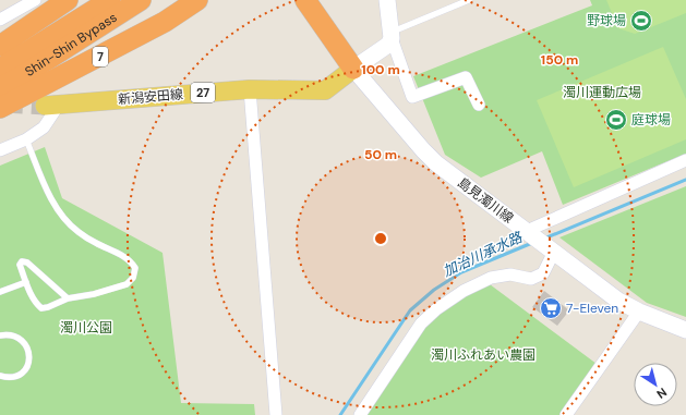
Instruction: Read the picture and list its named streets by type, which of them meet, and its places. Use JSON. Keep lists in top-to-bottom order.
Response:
{
  "streets": {
    "highway": ["Shin-Shin Bypass", "7"],
    "main road": ["27", "新潟安田線", "島見濁川線"]
  },
  "crossings": [
    ["新潟安田線", "島見濁川線"]
  ],
  "water": ["加治川承水路"],
  "parks": ["濁川運動広場", "濁川公園", "濁川ふれあい農園"],
  "places": {
    "sports": ["野球場", "庭球場"],
    "supermarket": ["7-Eleven"]
  },
  "north": "bottom right",
  "rings": ["150 m", "100 m", "50 m"]
}
